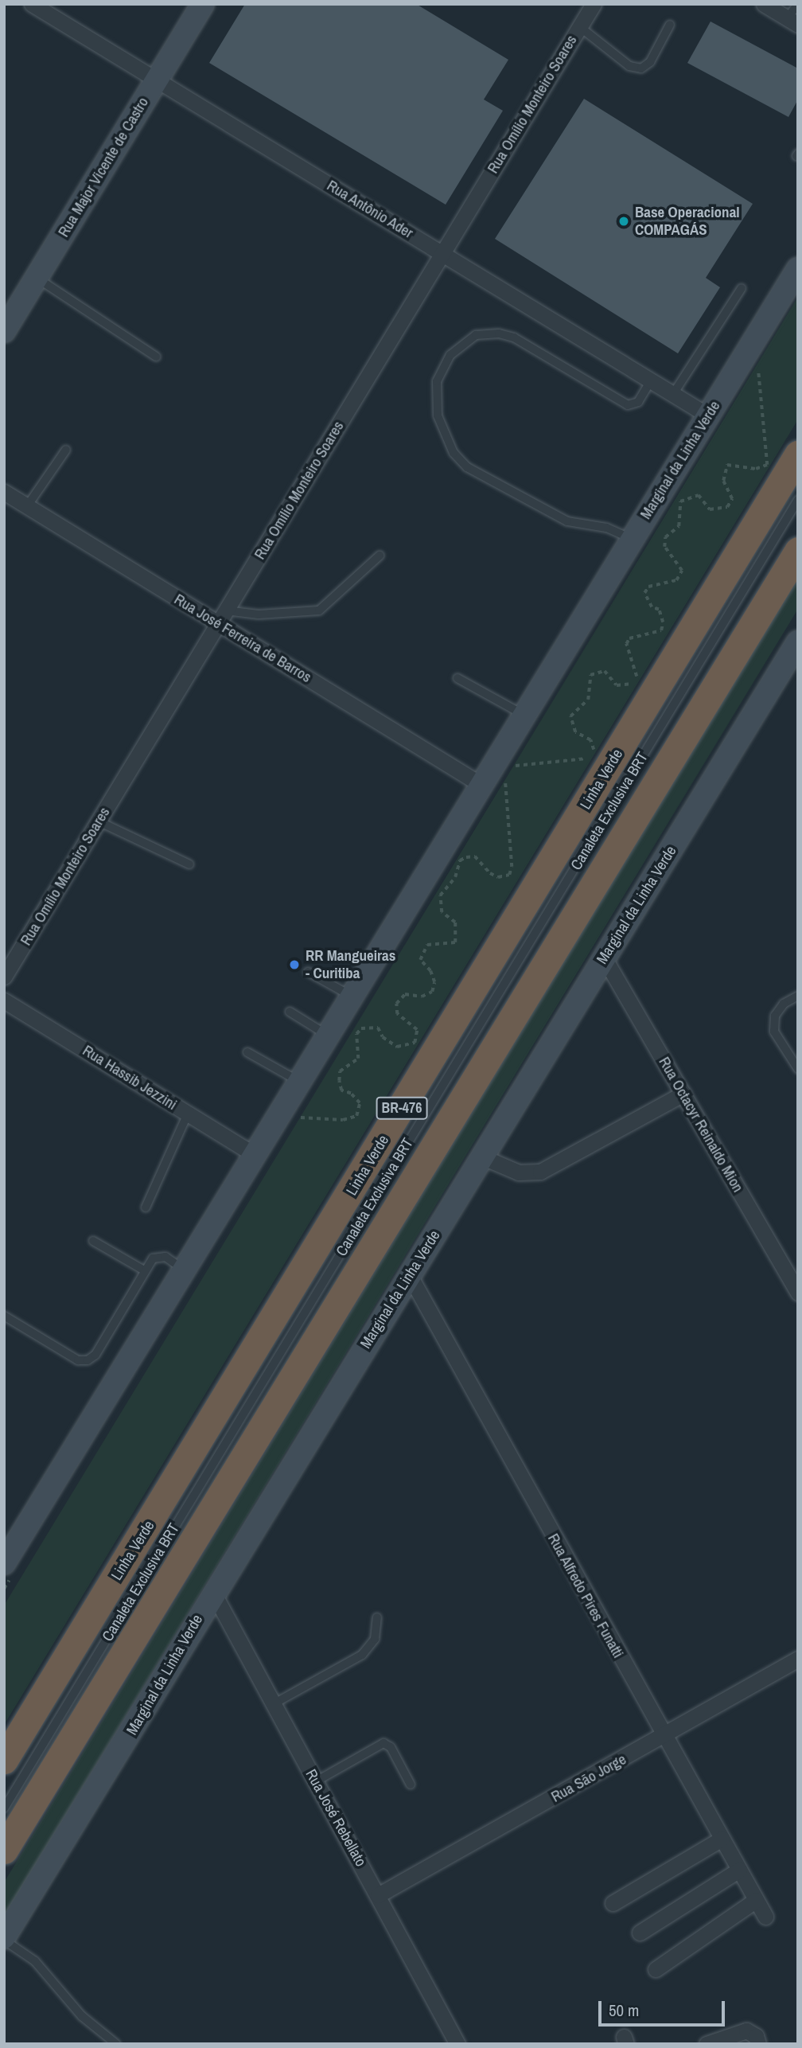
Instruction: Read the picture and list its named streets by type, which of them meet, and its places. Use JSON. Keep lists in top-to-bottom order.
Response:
{
  "streets": {
    "highway": ["Linha Verde", "BR-476"],
    "main road": ["Rua Major Vicente de Castro", "Marginal da Linha Verde"],
    "street": [
      "Rua Omílio Monteiro Soares",
      "Rua Antônio Ader",
      "Rua José Ferreira de Barros",
      "Rua Hassib Jezzini",
      "Rua Octacyr Reinaldo Mion",
      "Rua Alfredo Pires Funatti",
      "Rua São Jorge",
      "Rua José Rebellato"
    ],
    "lane": ["Canaleta Exclusiva BRT"]
  },
  "crossings": [
    ["Rua Omílio Monteiro Soares", "Rua Antônio Ader"],
    ["Rua Omílio Monteiro Soares", "Rua José Ferreira de Barros"],
    ["Rua Major Vicente de Castro", "Rua Antônio Ader"],
    ["Rua Antônio Ader", "Marginal da Linha Verde"],
    ["Marginal da Linha Verde", "Rua José Ferreira de Barros"],
    ["Marginal da Linha Verde", "Rua Hassib Jezzini"],
    ["Marginal da Linha Verde", "Rua Octacyr Reinaldo Mion"],
    ["Marginal da Linha Verde", "Rua Alfredo Pires Funatti"],
    ["Marginal da Linha Verde", "Rua José Rebellato"],
    ["Rua Alfredo Pires Funatti", "Rua São Jorge"],
    ["Rua São Jorge", "Rua José Rebellato"]
  ],
  "places": ["Base Operacional COMPAGÁS", "RR Mangueiras - Curitiba"],
  "scale_bar": "50 m"
}
